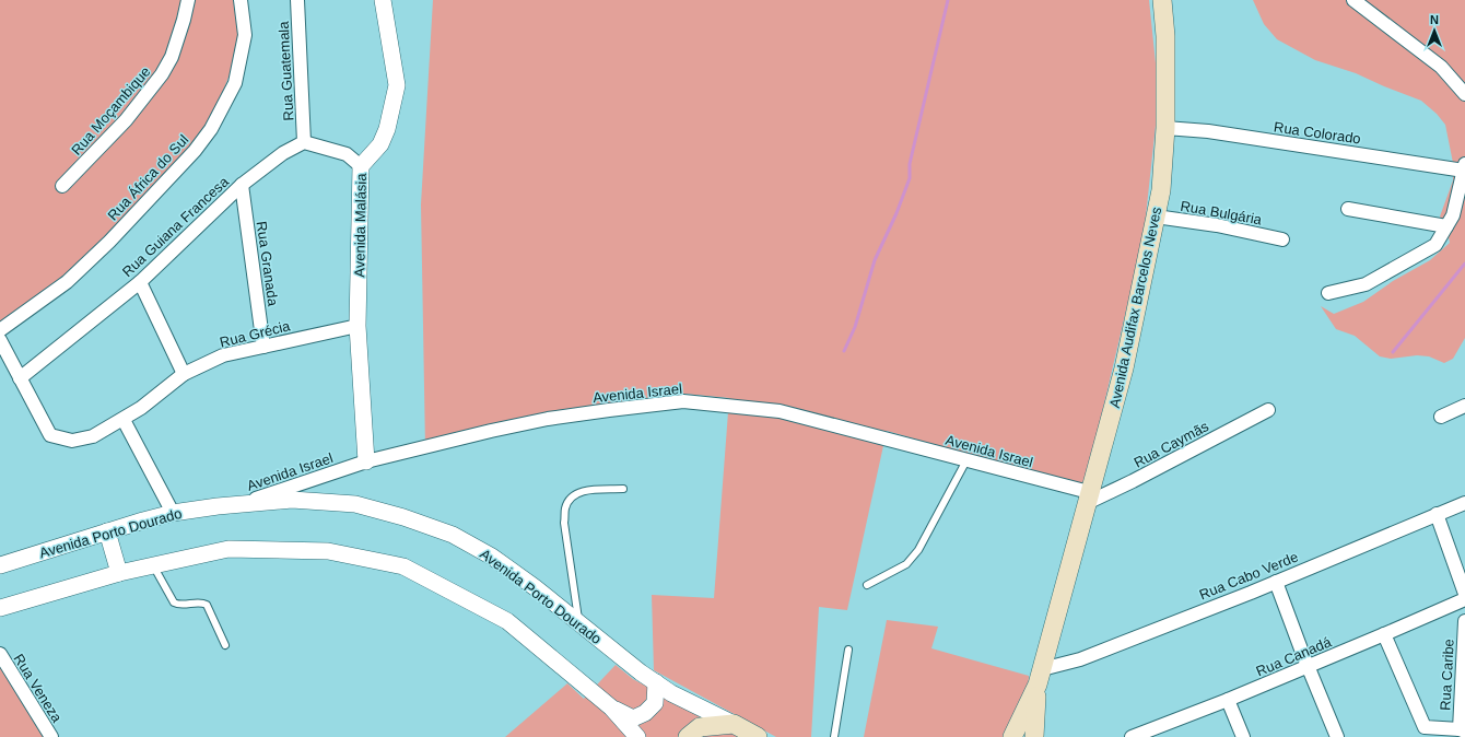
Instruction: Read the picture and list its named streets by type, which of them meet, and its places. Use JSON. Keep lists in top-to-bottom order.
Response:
{
  "streets": {
    "main road": ["Avenida Audifax Barcelos Neves", "Avenida Porto Dourado"],
    "street": [
      "Rua Guatemala",
      "Rua Moçambique",
      "Rua Colorado",
      "Rua África do Sul",
      "Rua Bulgária",
      "Avenida Malásia",
      "Rua Guiana Francesa",
      "Rua Granada",
      "Rua Grécia",
      "Avenida Israel",
      "Rua Caymãs",
      "Rua Cabo Verde",
      "Rua Canadá",
      "Rua Caribe",
      "Rua Veneza"
    ]
  },
  "crossings": [
    ["Rua Guatemala", "Rua Guiana Francesa"],
    ["Rua Colorado", "Avenida Audifax Barcelos Neves"],
    ["Rua Bulgária", "Avenida Audifax Barcelos Neves"],
    ["Avenida Malásia", "Rua Grécia"],
    ["Avenida Malásia", "Avenida Israel"],
    ["Rua Guiana Francesa", "Rua Granada"],
    ["Rua Guiana Francesa", "Rua Grécia"],
    ["Rua Granada", "Rua Grécia"],
    ["Avenida Audifax Barcelos Neves", "Avenida Israel"],
    ["Avenida Audifax Barcelos Neves", "Rua Caymãs"],
    ["Avenida Audifax Barcelos Neves", "Rua Cabo Verde"],
    ["Avenida Israel", "Rua Caymãs"],
    ["Avenida Israel", "Avenida Porto Dourado"]
  ],
  "north": "top"
}
